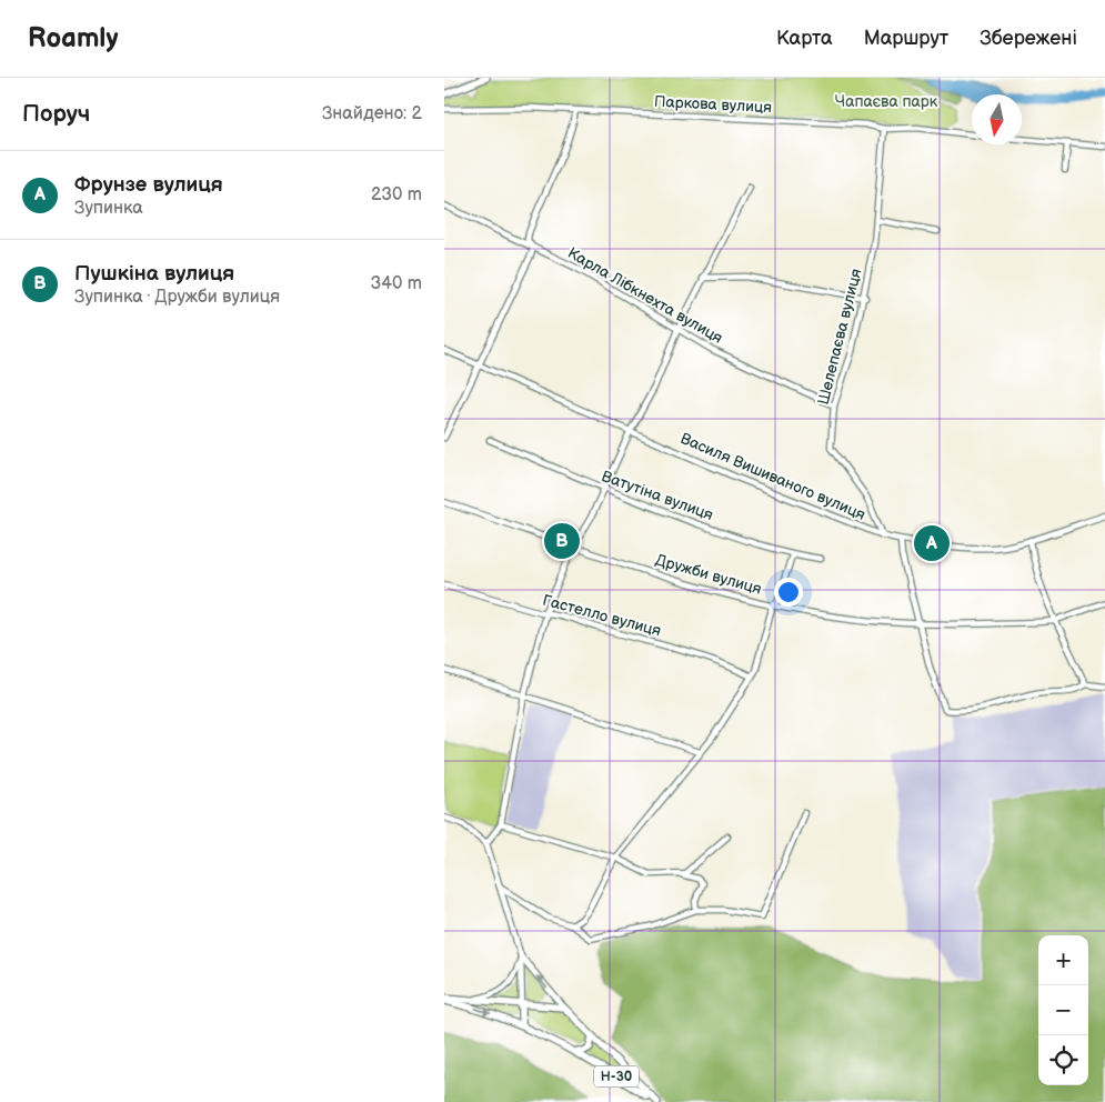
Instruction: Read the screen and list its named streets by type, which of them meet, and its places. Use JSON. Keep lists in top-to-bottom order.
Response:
{
  "streets": {
    "main road": ["Н-30"],
    "street": [
      "Паркова вулиця",
      "Карла Лібкнехта вулиця",
      "Шелепаєва вулиця",
      "Василя Вишиваного вулиця",
      "Ватутіна вулиця",
      "Дружби вулиця",
      "Гастелло вулиця"
    ]
  },
  "crossings": [
    ["Паркова вулиця", "Шелепаєва вулиця"],
    ["Карла Лібкнехта вулиця", "Шелепаєва вулиця"],
    ["Шелепаєва вулиця", "Василя Вишиваного вулиця"]
  ],
  "parks": ["Чапаєва парк"],
  "north": "bottom",
  "page": {
    "header": "Roamly",
    "nav": ["Карта", "Маршрут", "Збережені"],
    "heading": ["Поруч", "Знайдено: 2"],
    "list": [
      {
        "mark": "A",
        "name": "Фрунзе вулиця",
        "note": "Зупинка",
        "value": "230 m"
      },
      {
        "mark": "B",
        "name": "Пушкіна вулиця",
        "note": "Зупинка · Дружби вулиця",
        "value": "340 m"
      }
    ],
    "pins": ["B", "A"],
    "map_buttons": ["+", "−"]
  }
}
